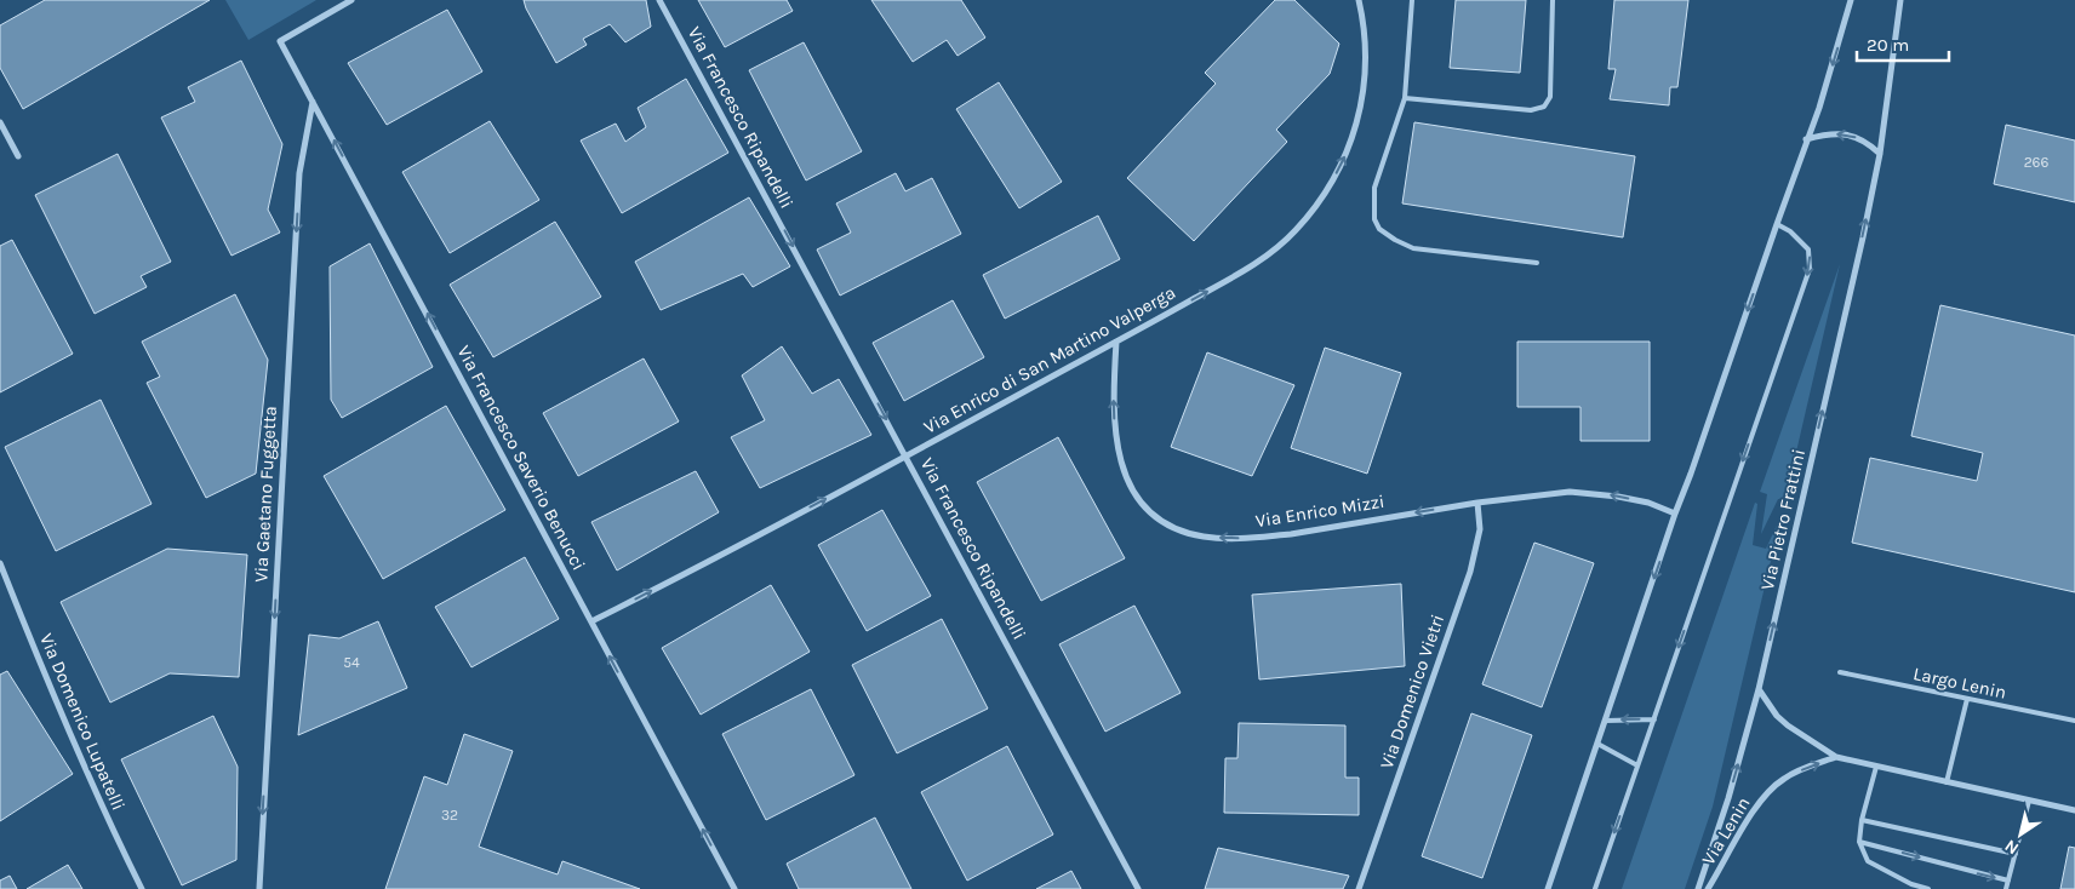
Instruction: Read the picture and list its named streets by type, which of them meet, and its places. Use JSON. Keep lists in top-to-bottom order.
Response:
{
  "streets": {
    "street": [
      "Via Francesco Ripandelli",
      "Via Enrico di San Martino Valperga",
      "Via Francesco Saverio Benucci",
      "Via Gaetano Fuggetta",
      "Via Enrico Mizzi",
      "Via Pietro Frattini",
      "Via Domenico Vietri",
      "Via Domenico Lupatelli",
      "Via Lenin"
    ],
    "lane": ["Largo Lenin"]
  },
  "crossings": [
    ["Via Francesco Ripandelli", "Via Enrico di San Martino Valperga"],
    ["Via Enrico di San Martino Valperga", "Via Francesco Saverio Benucci"],
    ["Via Enrico di San Martino Valperga", "Via Enrico Mizzi"],
    ["Via Francesco Saverio Benucci", "Via Gaetano Fuggetta"],
    ["Via Enrico Mizzi", "Via Domenico Vietri"]
  ],
  "one_way": [
    "Via Francesco Ripandelli",
    "Via Enrico di San Martino Valperga",
    "Via Francesco Saverio Benucci",
    "Via Gaetano Fuggetta",
    "Via Enrico Mizzi",
    "Via Pietro Frattini",
    "Via Lenin"
  ],
  "house_numbers": ["266", "54", "32"],
  "scale_bar": "20 m",
  "north": "bottom left"
}
